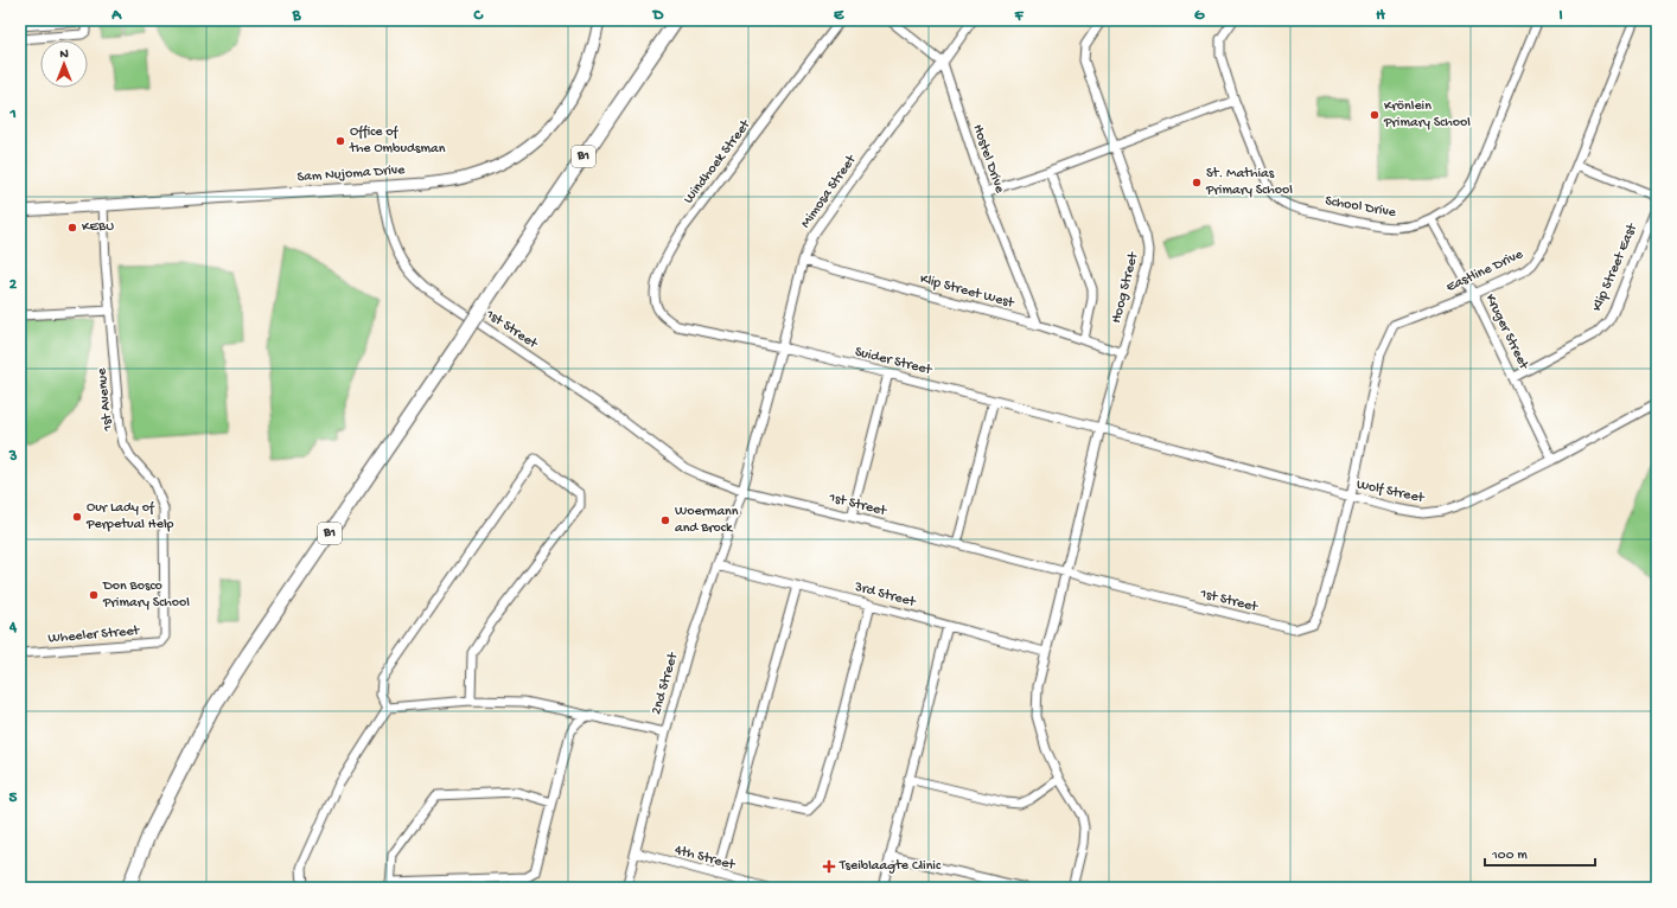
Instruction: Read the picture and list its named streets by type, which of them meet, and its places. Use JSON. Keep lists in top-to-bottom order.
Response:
{
  "streets": {
    "highway": ["B1"],
    "main road": ["Sam Nujoma Drive"],
    "street": [
      "Hostel Drive",
      "Windhoek Street",
      "Mimosa Street",
      "School Drive",
      "Klip Street East",
      "Eastline Drive",
      "Hoog Street",
      "Klip Street West",
      "1st Street",
      "Kruger Street",
      "Suider Street",
      "1st Avenue",
      "Wolf Street",
      "3rd Street",
      "Wheeler Street",
      "2nd Street",
      "4th Street"
    ]
  },
  "crossings": [
    ["Hostel Drive", "Mimosa Street"],
    ["Hostel Drive", "Klip Street West"],
    ["Windhoek Street", "Suider Street"],
    ["Sam Nujoma Drive", "1st Street"],
    ["Sam Nujoma Drive", "1st Avenue"],
    ["Mimosa Street", "Klip Street West"],
    ["Mimosa Street", "1st Street"],
    ["Mimosa Street", "Suider Street"],
    ["Mimosa Street", "2nd Street"],
    ["School Drive", "Kruger Street"],
    ["Klip Street East", "Kruger Street"],
    ["Eastline Drive", "1st Street"],
    ["Eastline Drive", "Kruger Street"],
    ["Eastline Drive", "Wolf Street"],
    ["Hoog Street", "Klip Street West"],
    ["Hoog Street", "1st Street"],
    ["Hoog Street", "Suider Street"],
    ["Hoog Street", "Wolf Street"],
    ["Hoog Street", "3rd Street"],
    ["1st Street", "Wolf Street"],
    ["1st Street", "2nd Street"],
    ["Kruger Street", "Wolf Street"],
    ["Suider Street", "Wolf Street"],
    ["1st Avenue", "Wheeler Street"],
    ["3rd Street", "2nd Street"],
    ["2nd Street", "4th Street"]
  ],
  "places": {
    "other": [
      "Krönlein Primary School",
      "Office of the Ombudsman",
      "St. Mathias Primary School",
      "KEBU",
      "Our Lady of Perpetual Help",
      "Woermann and Brock",
      "Don Bosco Primary School"
    ],
    "health": ["Tseiblaagte Clinic"]
  },
  "scale_bar": "100 m",
  "north": "top",
  "grid": {
    "columns": [
      "A",
      "B",
      "C",
      "D",
      "E",
      "F",
      "G",
      "H",
      "I"
    ],
    "rows": [
      "1",
      "2",
      "3",
      "4",
      "5"
    ]
  }
}
